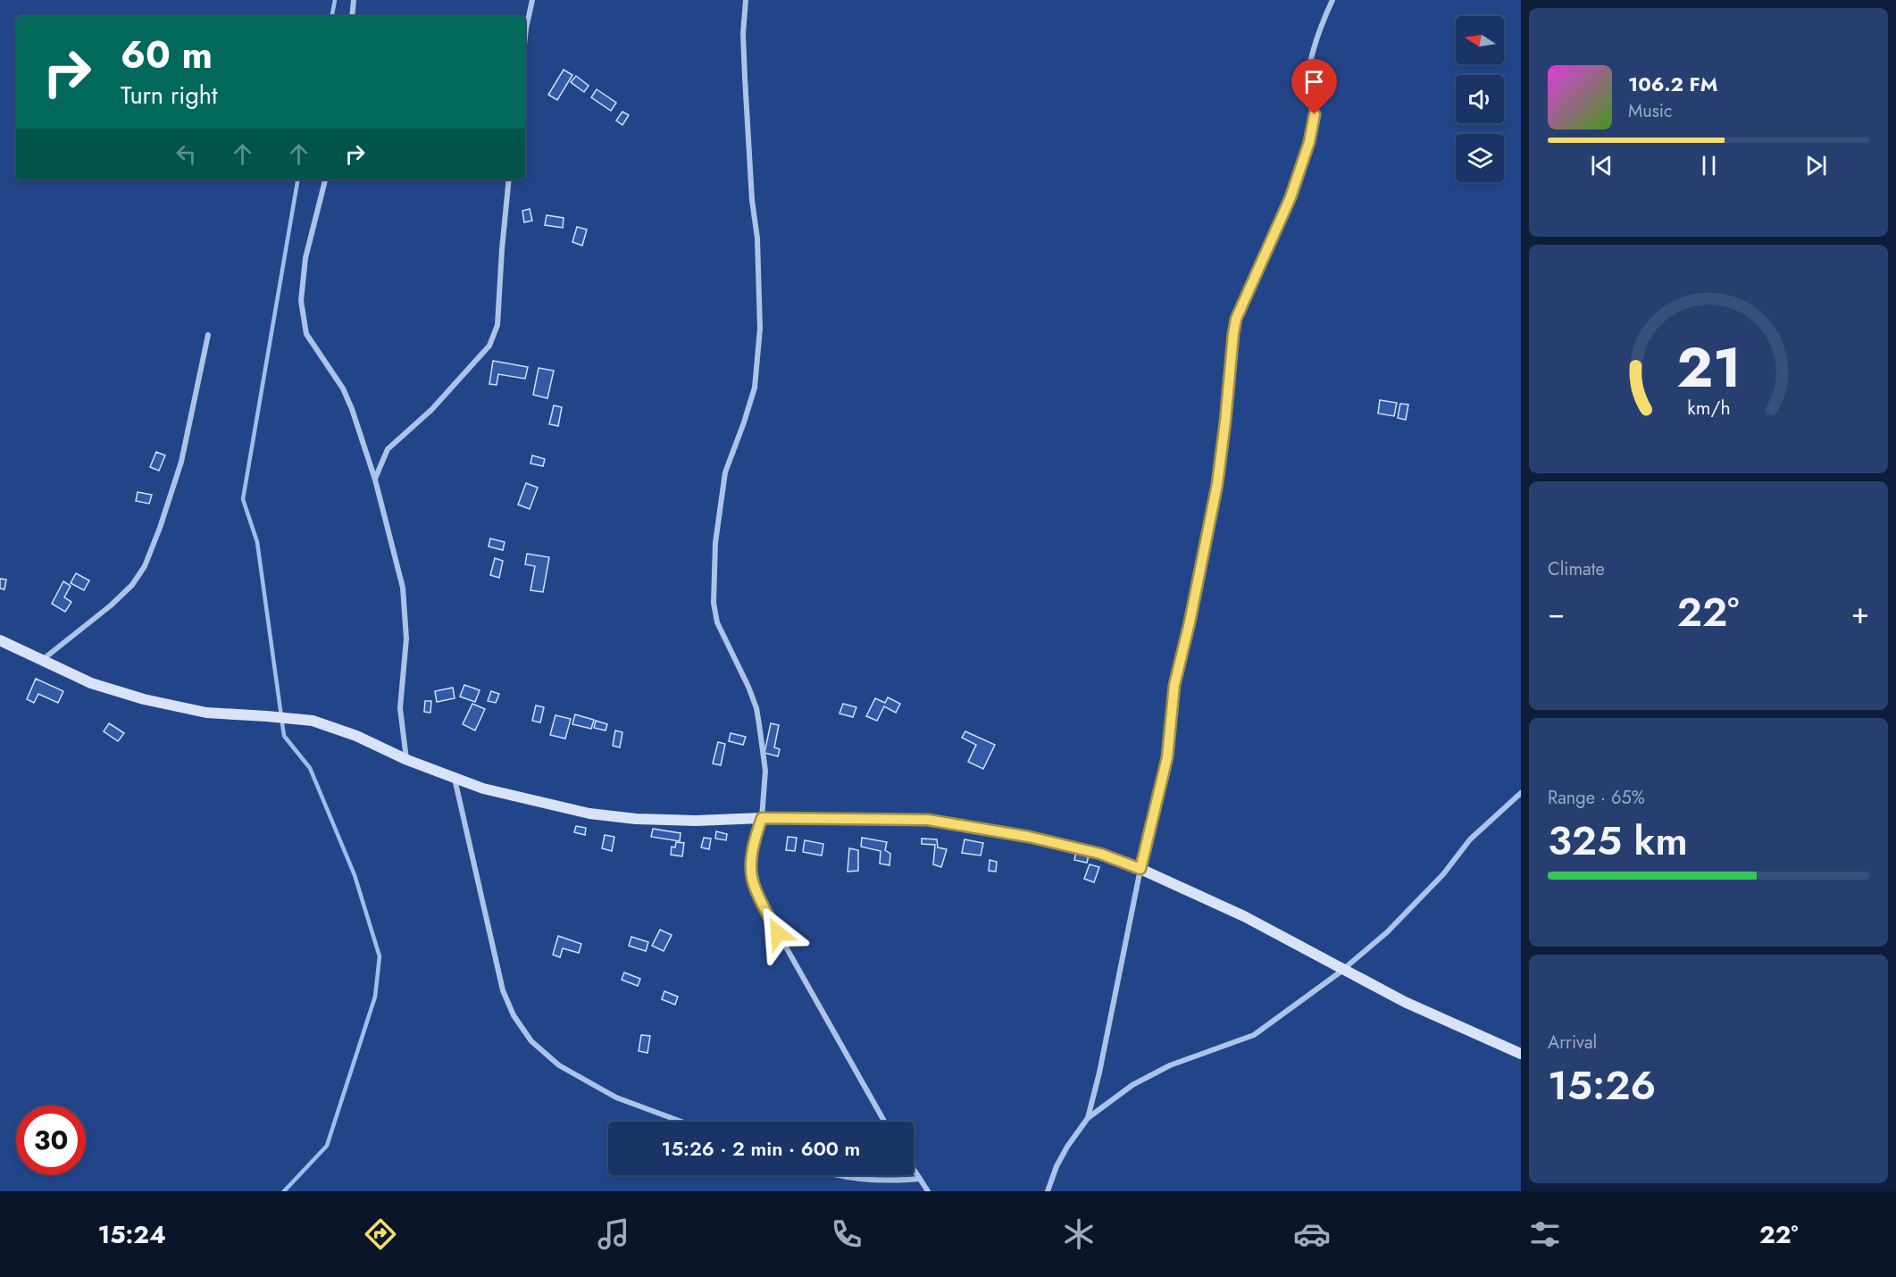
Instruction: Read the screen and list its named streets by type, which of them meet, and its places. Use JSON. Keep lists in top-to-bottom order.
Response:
{
  "north": "left",
  "page": {
    "turn": ["60 m", "Turn right"],
    "song": ["106.2 FM", "Music"],
    "tile": [
      "Climate",
      ["Range · 65%", "325 km"],
      ["Arrival", "15:26"]
    ],
    "heat": ["−", "22°", "+"],
    "limit": "30",
    "trip": "15:26 · 2 min · 600 m",
    "tabs": ["15:24", "22°"],
    "gauge": ["21", "km/h"]
  }
}
